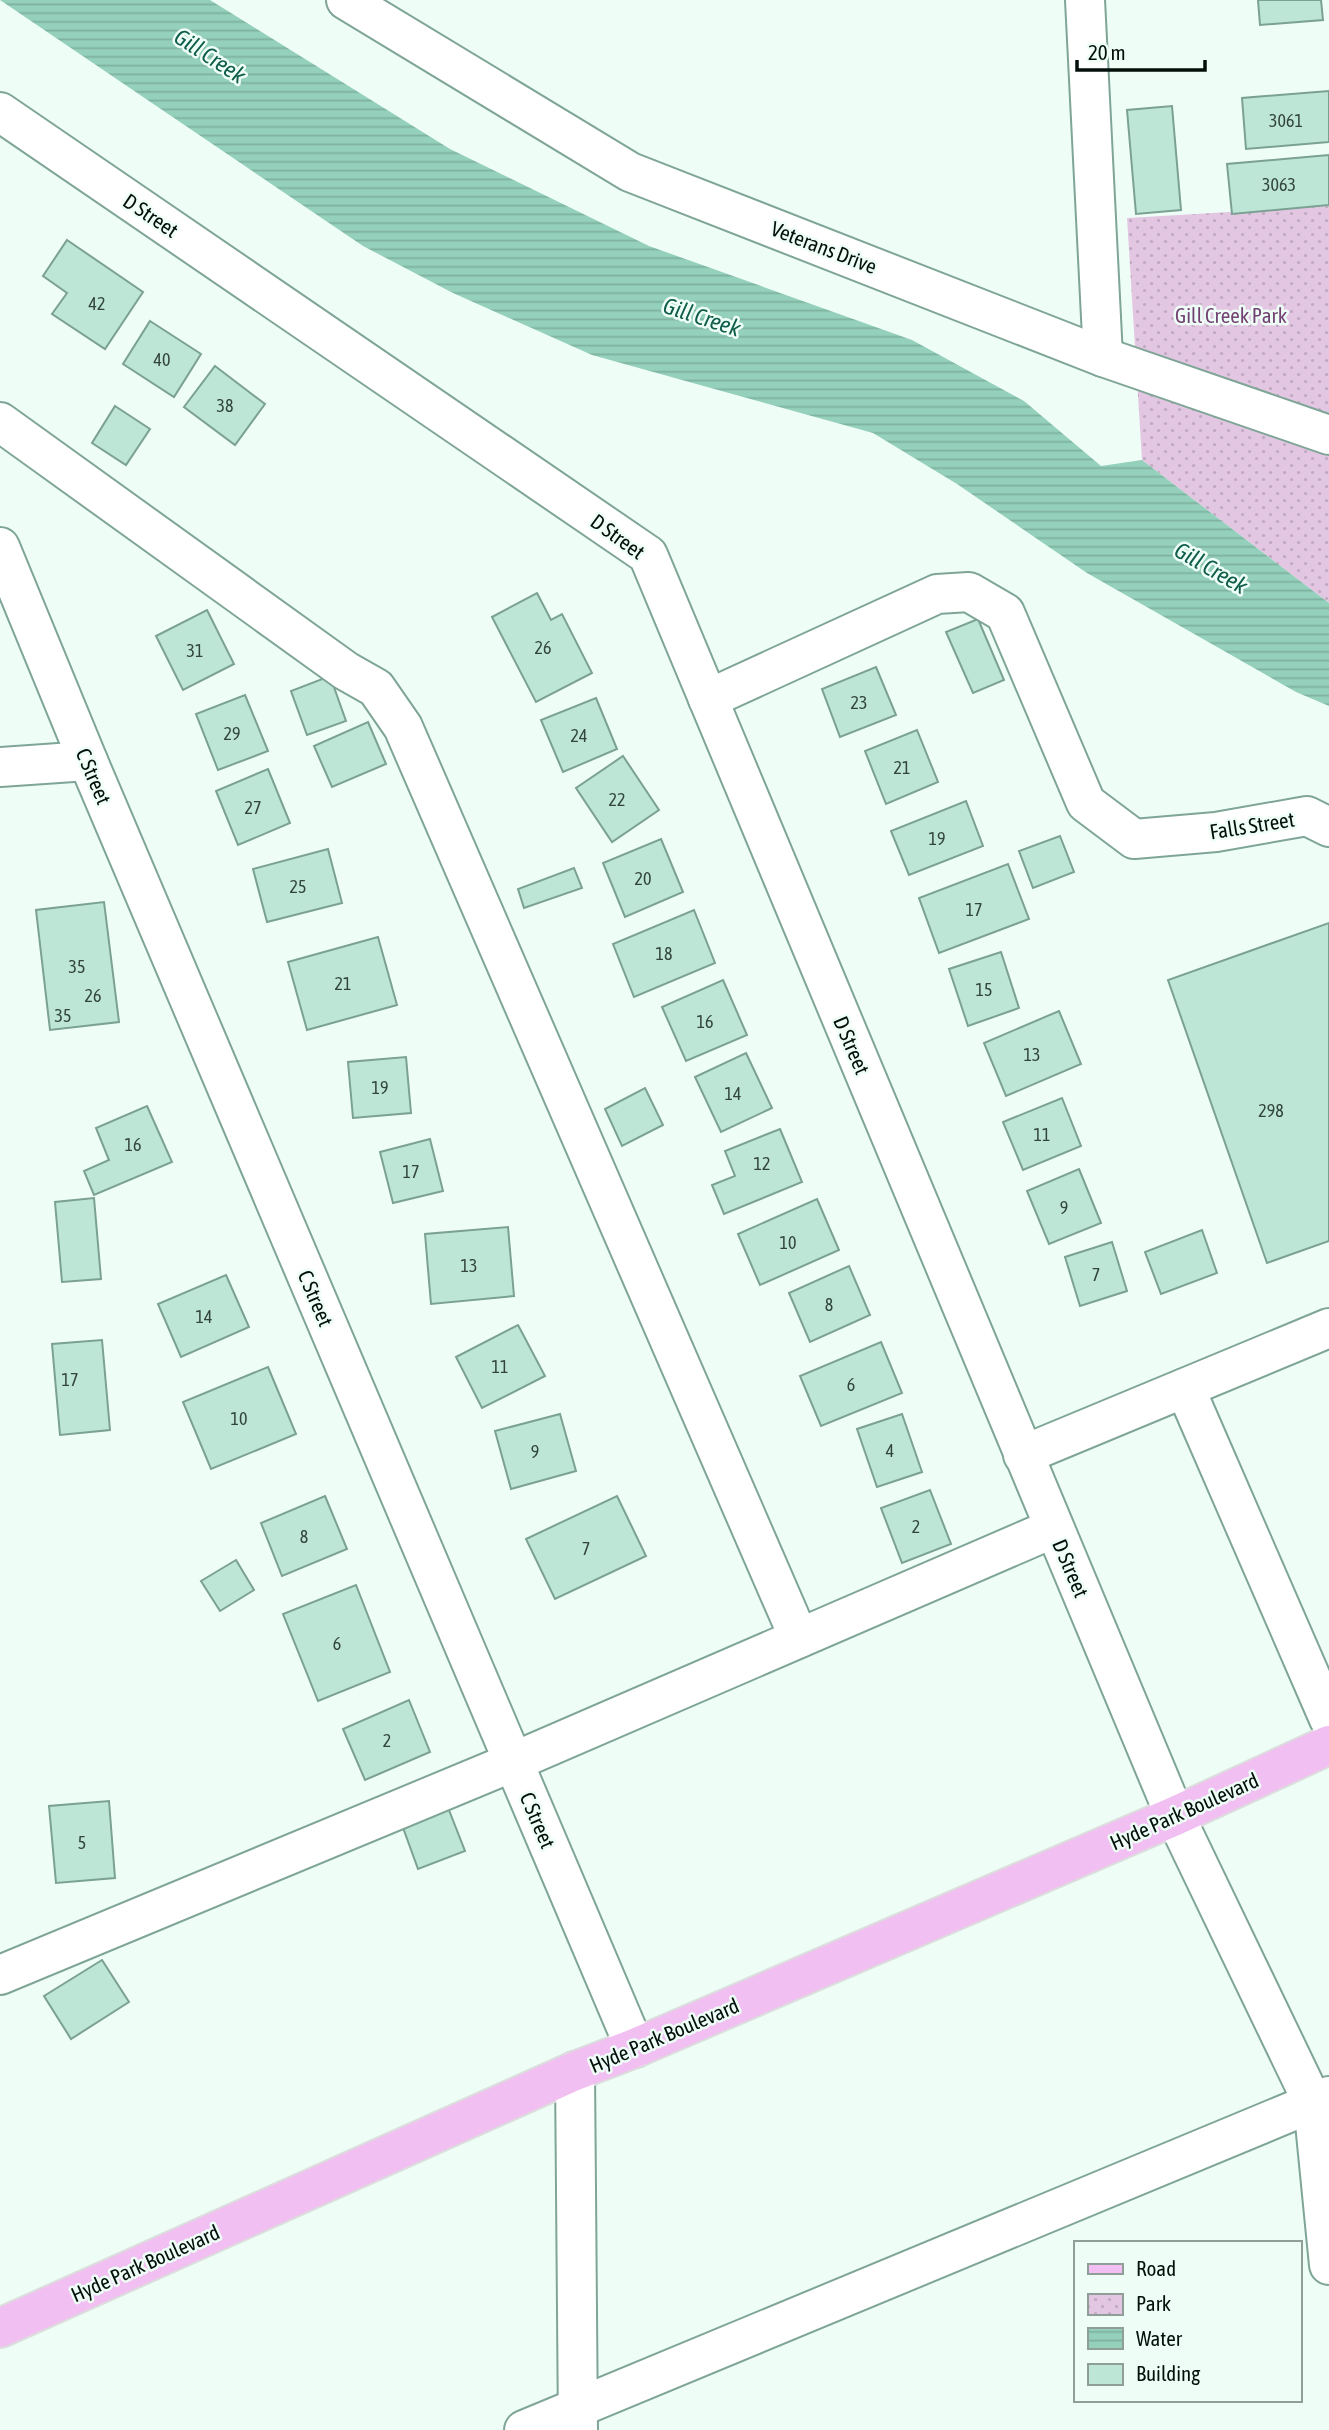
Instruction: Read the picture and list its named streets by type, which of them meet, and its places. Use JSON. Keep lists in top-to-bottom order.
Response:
{
  "streets": {
    "main road": ["Hyde Park Boulevard"],
    "street": [
      "D Street",
      "Veterans Drive",
      "C Street",
      "Falls Street"
    ]
  },
  "crossings": [
    ["D Street", "Falls Street"],
    ["D Street", "Hyde Park Boulevard"],
    ["C Street", "Hyde Park Boulevard"]
  ],
  "water": ["Gill Creek"],
  "parks": ["Gill Creek Park"],
  "house_numbers": [
    "3061",
    "3063",
    "42",
    "40",
    "38",
    "26",
    "31",
    "23",
    "29",
    "24",
    "21",
    "22",
    "27",
    "19",
    "20",
    "25",
    "17",
    "18",
    "35",
    "21",
    "15",
    "26",
    "35",
    "16",
    "13",
    "19",
    "14",
    "298",
    "11",
    "16",
    "12",
    "17",
    "9",
    "10",
    "13",
    "7",
    "8",
    "14",
    "11",
    "17",
    "6",
    "10",
    "4",
    "9",
    "2",
    "8",
    "7",
    "6",
    "2",
    "5"
  ],
  "legend": [
    "Road",
    "Park",
    "Water",
    "Building"
  ],
  "scale_bar": "20 m"
}
